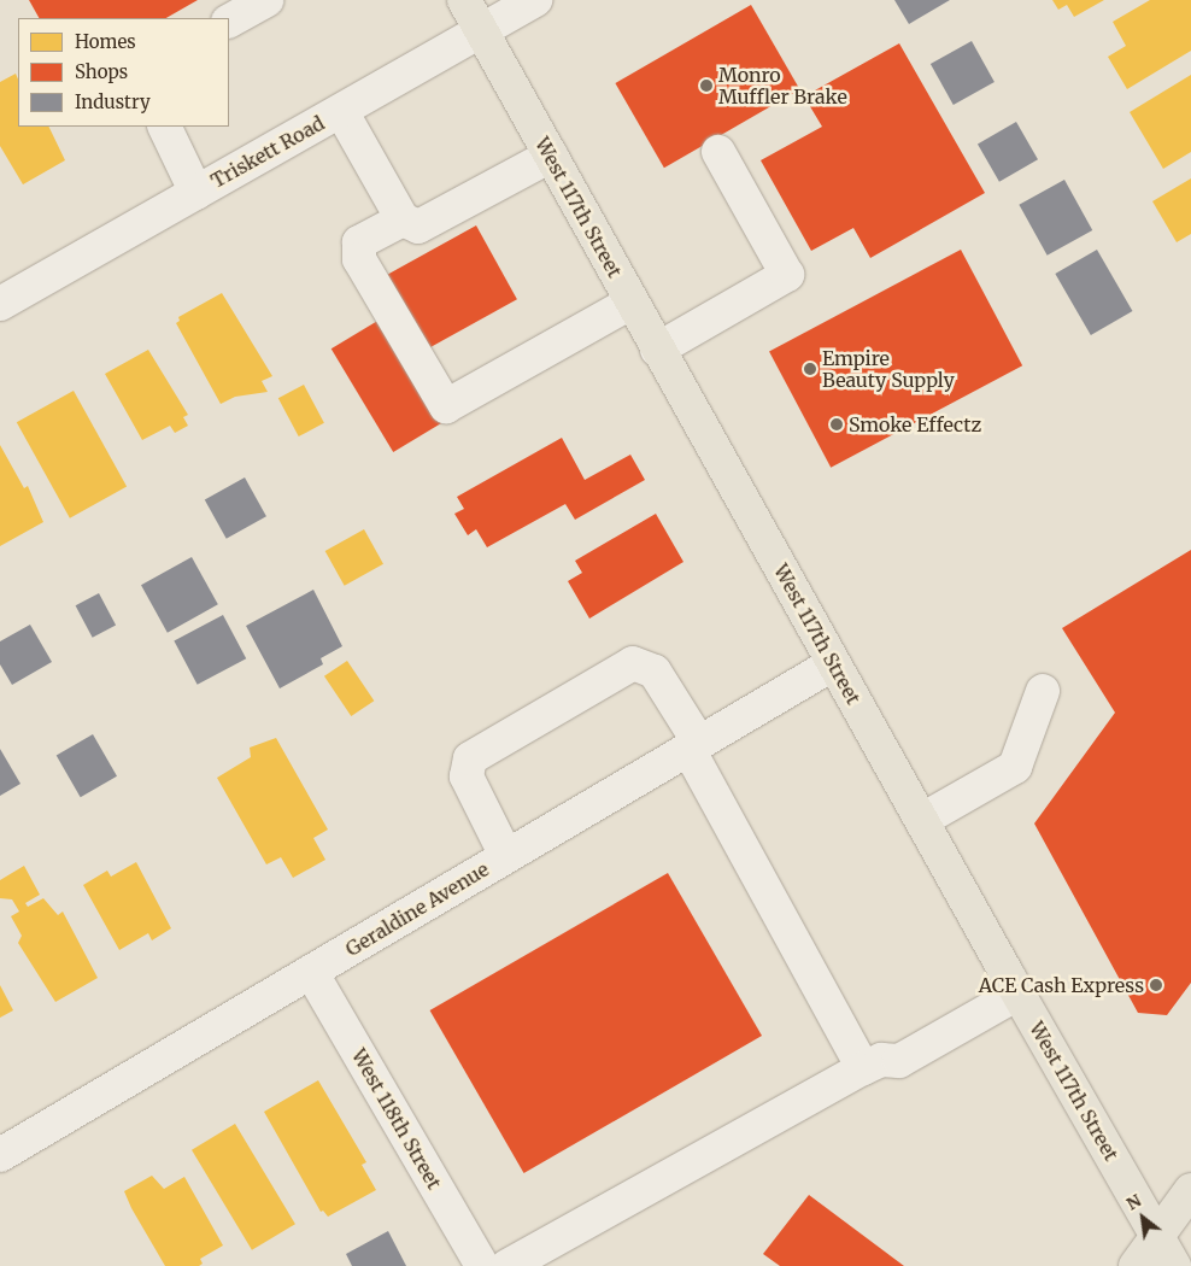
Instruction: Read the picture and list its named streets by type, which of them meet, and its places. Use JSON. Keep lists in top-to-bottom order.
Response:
{
  "streets": {
    "main road": ["West 117th Street"],
    "street": ["Triskett Road", "Geraldine Avenue", "West 118th Street"]
  },
  "crossings": [
    ["Triskett Road", "West 117th Street"],
    ["West 117th Street", "Geraldine Avenue"],
    ["Geraldine Avenue", "West 118th Street"]
  ],
  "places": [
    "Monro Muffler Brake",
    "Empire Beauty Supply",
    "Smoke Effectz",
    "ACE Cash Express"
  ],
  "legend": ["Homes", "Shops", "Industry"],
  "north": "top left"
}
